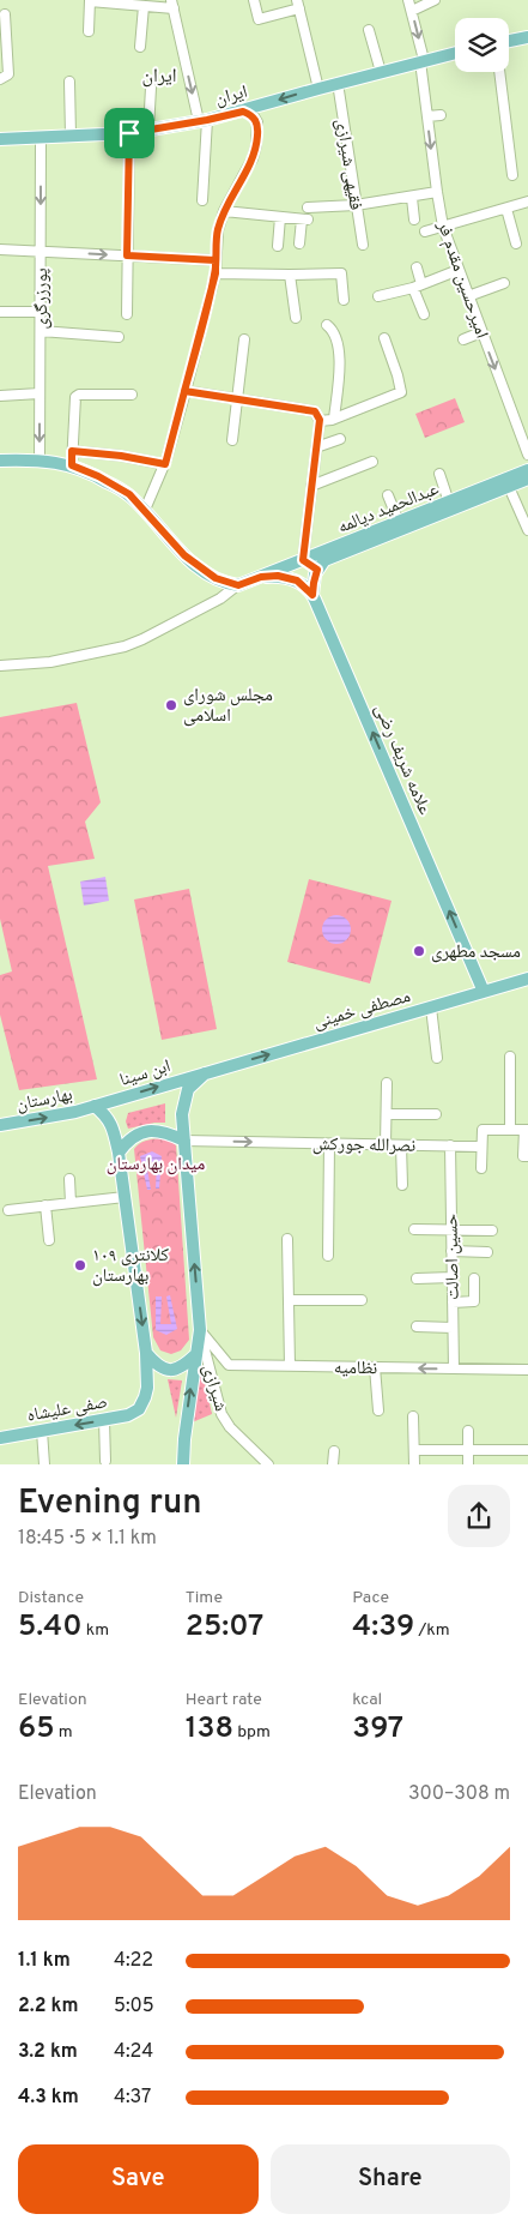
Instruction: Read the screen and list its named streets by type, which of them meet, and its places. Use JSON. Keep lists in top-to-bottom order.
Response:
{
  "streets": {
    "main road": [
      "ایران",
      "عبدالحمید دیالمه",
      "علامه شریف رضی",
      "مصطفی خمینی",
      "ابن سینا",
      "بهارستان",
      "صفی علیشاه"
    ],
    "street": [
      "فقیهی شیرازی",
      "امیرحسین مقدم فر",
      "پورزرگری",
      "نصرالله جورکش",
      "حسین اصالت",
      "نظامیه",
      "شیرازی"
    ]
  },
  "crossings": [
    ["ایران", "فقیهی شیرازی"],
    ["ایران", "امیرحسین مقدم فر"],
    ["ایران", "پورزرگری"],
    ["علامه شریف رضی", "مصطفی خمینی"],
    ["مصطفی خمینی", "ابن سینا"],
    ["ابن سینا", "بهارستان"],
    ["نصرالله جورکش", "حسین اصالت"],
    ["حسین اصالت", "نظامیه"],
    ["نظامیه", "شیرازی"]
  ],
  "one_way": [
    "پورزرگری",
    "علامه شریف رضی",
    "مصطفی خمینی",
    "ابن سینا",
    "بهارستان",
    "نصرالله جورکش"
  ],
  "districts": ["ایران"],
  "parks": ["میدان بهارستان"],
  "places": ["مجلس شورای اسلامی", "مسجد مطهری", "کلانتری ۱۰۹ بهارستان"],
  "page": {
    "heading": ["Evening run", "18:45 · 5 × 1.1 km"],
    "stats": [
      ["Distance", "5.40 km"],
      ["Time", "25:07"],
      ["Pace", "4:39 /km"],
      ["Elevation", "65 m"],
      ["Heart rate", "138 bpm"],
      ["kcal", "397"]
    ],
    "chart": ["Elevation", "300–308 m"],
    "list": [
      {
        "name": "1.1 km",
        "note": "4:22"
      },
      {
        "name": "2.2 km",
        "note": "5:05"
      },
      {
        "name": "3.2 km",
        "note": "4:24"
      },
      {
        "name": "4.3 km",
        "note": "4:37"
      }
    ],
    "buttons": ["Save", "Share"]
  }
}
